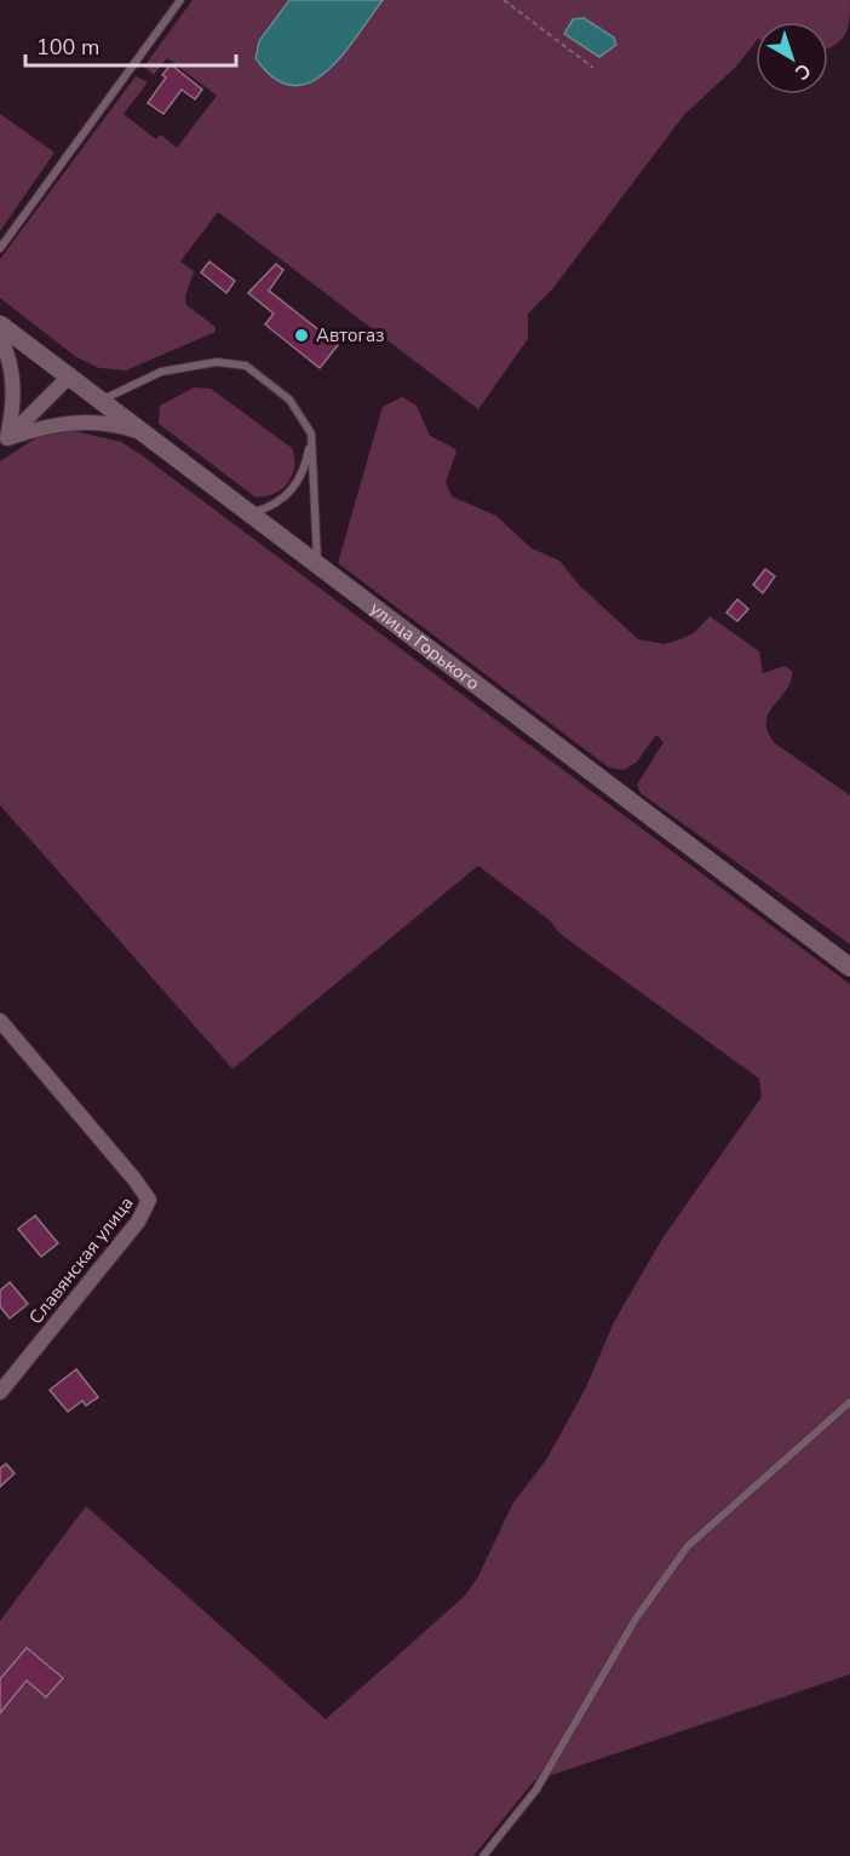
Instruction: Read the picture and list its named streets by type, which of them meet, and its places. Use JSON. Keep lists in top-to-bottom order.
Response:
{
  "streets": {
    "main road": ["улица Горького"],
    "street": ["Славянская улица"]
  },
  "places": ["Автогаз"],
  "scale_bar": "100 m",
  "north": "bottom right"
}
